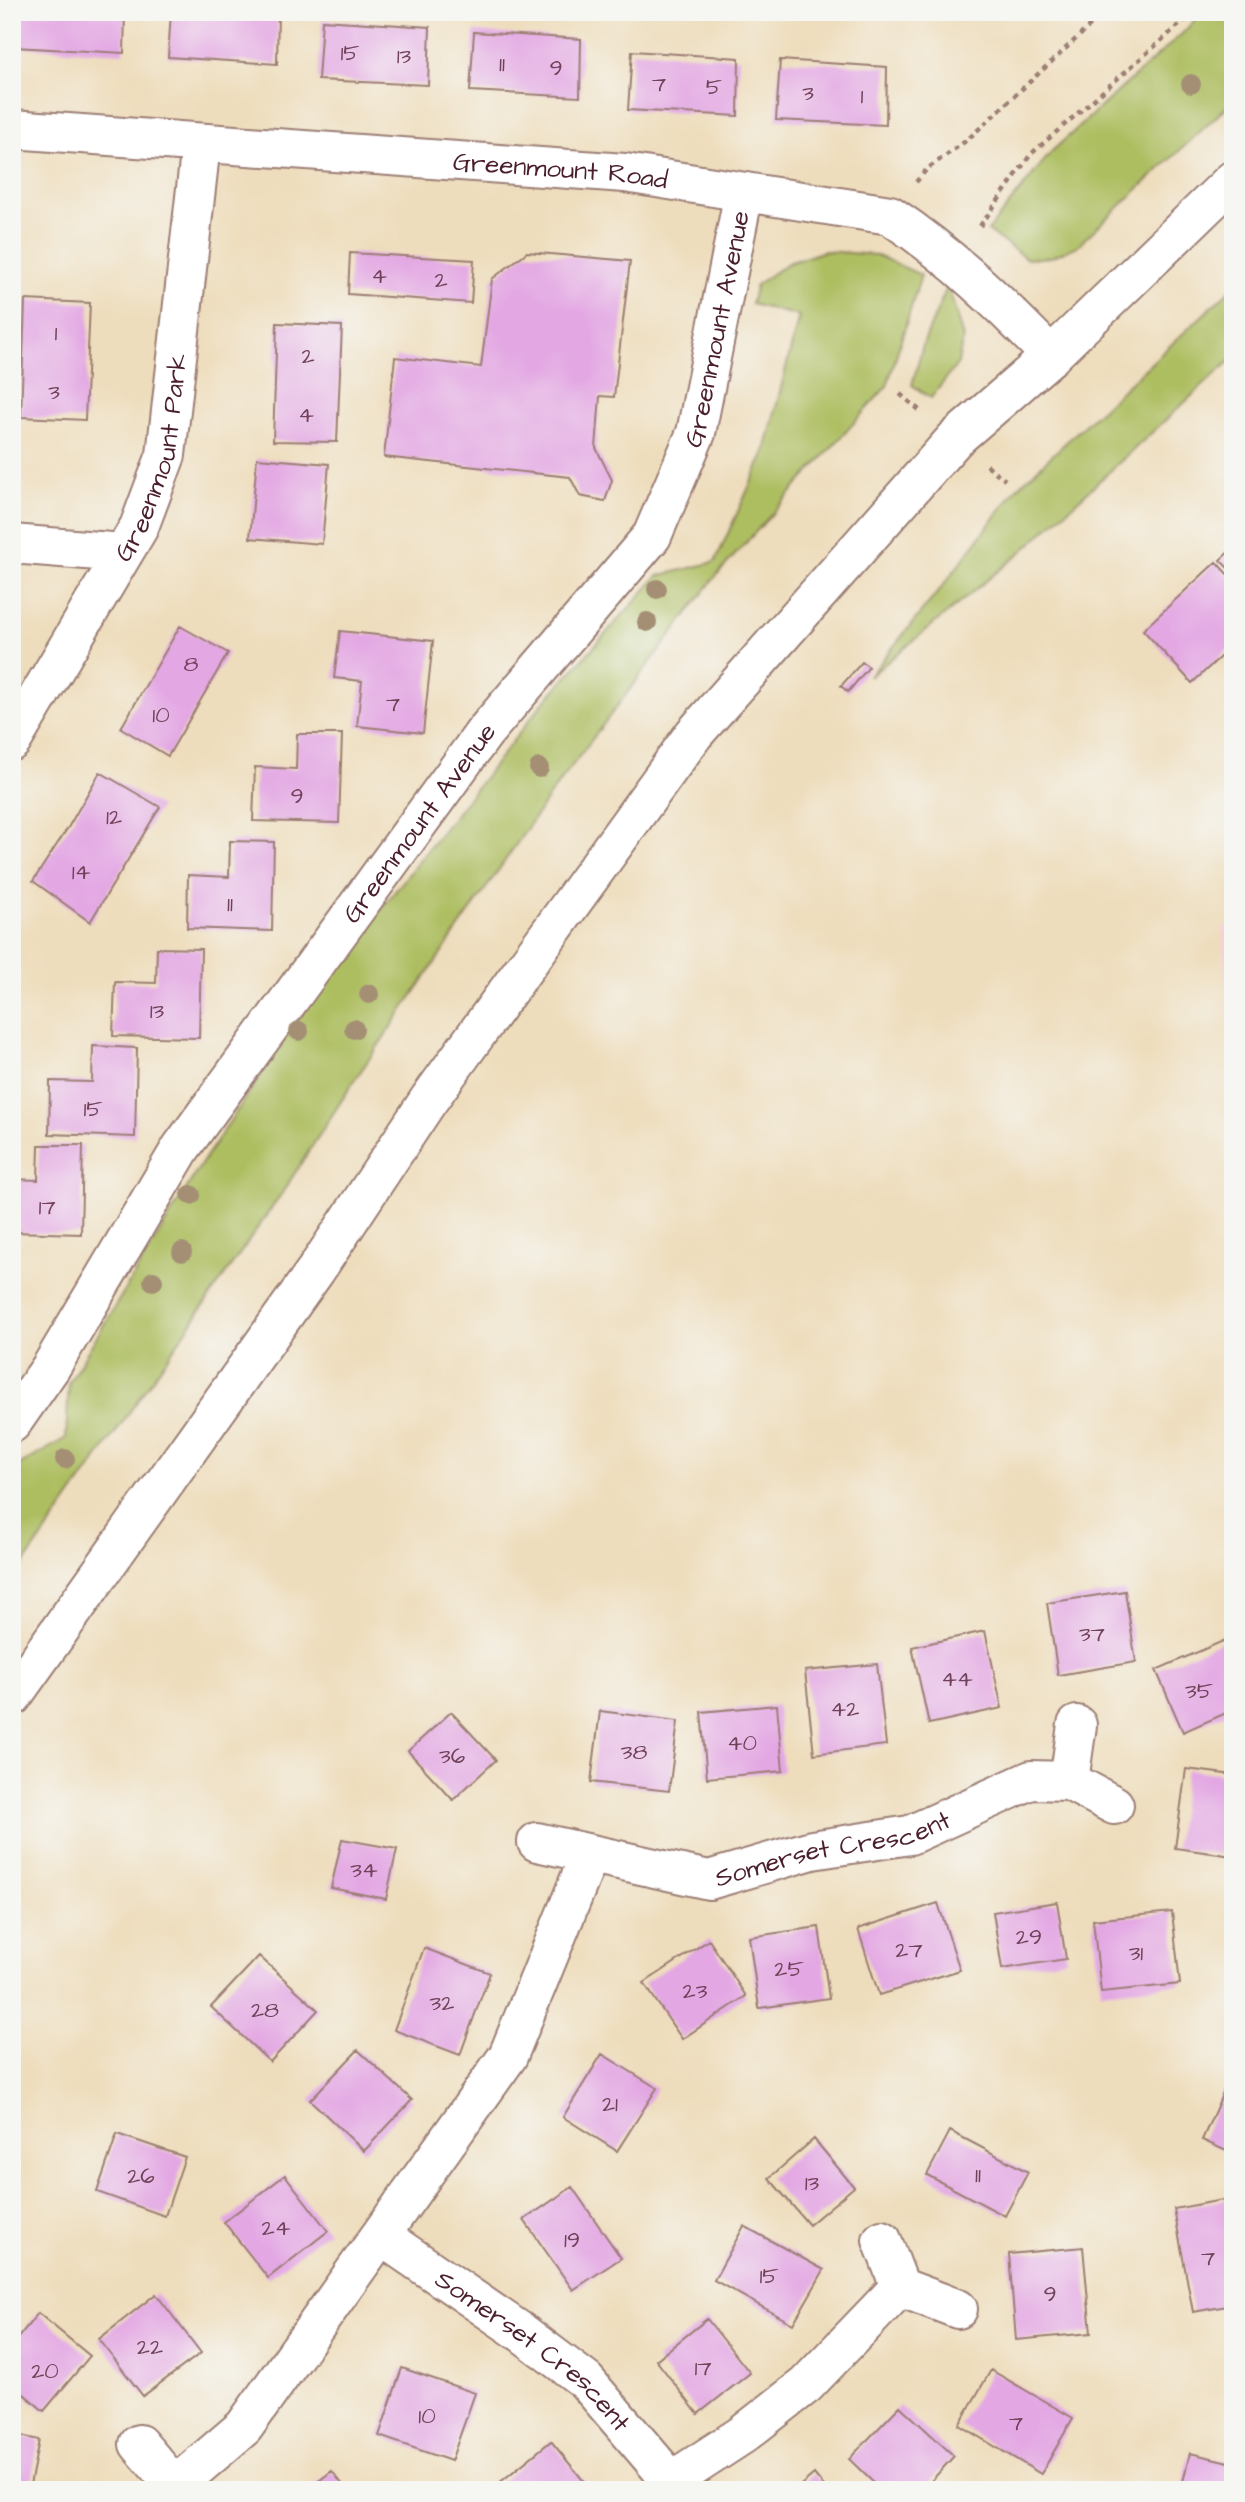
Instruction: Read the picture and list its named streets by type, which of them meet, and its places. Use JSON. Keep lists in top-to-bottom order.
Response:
{
  "streets": {
    "main road": [
      "Greenmount Road",
      "Greenmount Avenue",
      "Greenmount Park",
      "Somerset Crescent"
    ]
  },
  "crossings": [
    ["Greenmount Road", "Greenmount Avenue"],
    ["Greenmount Road", "Greenmount Park"]
  ],
  "house_numbers": [
    "15",
    "13",
    "11",
    "9",
    "7",
    "5",
    "3",
    "1",
    "4",
    "2",
    "1",
    "2",
    "3",
    "4",
    "8",
    "7",
    "10",
    "9",
    "12",
    "14",
    "11",
    "13",
    "15",
    "17",
    "37",
    "44",
    "35",
    "42",
    "40",
    "38",
    "36",
    "34",
    "29",
    "27",
    "31",
    "25",
    "23",
    "32",
    "28",
    "21",
    "11",
    "26",
    "13",
    "24",
    "19",
    "7",
    "15",
    "9",
    "22",
    "17",
    "20",
    "10",
    "7"
  ]
}
